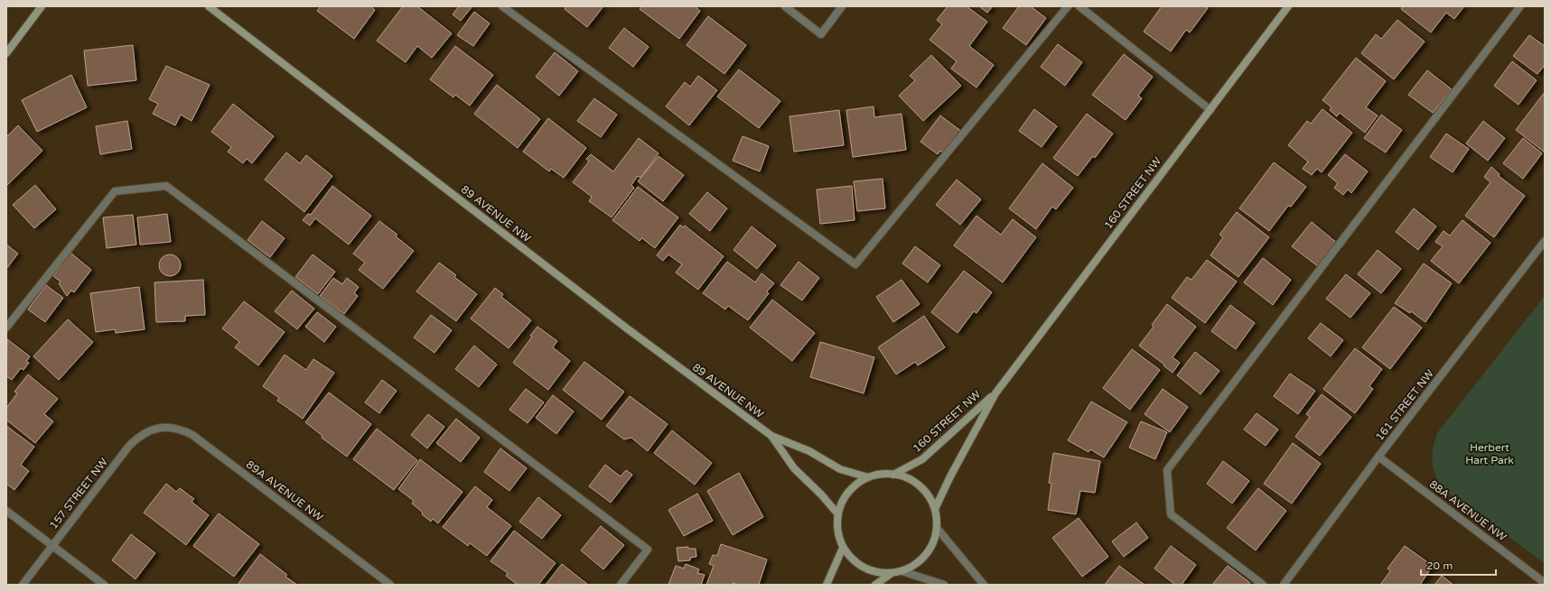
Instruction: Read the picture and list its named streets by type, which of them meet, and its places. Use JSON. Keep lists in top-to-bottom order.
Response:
{
  "streets": {
    "street": [
      "160 STREET NW",
      "89 AVENUE NW",
      "161 STREET NW",
      "89A AVENUE NW",
      "157 STREET NW",
      "88A AVENUE NW"
    ]
  },
  "crossings": [
    ["160 STREET NW", "89 AVENUE NW"],
    ["161 STREET NW", "88A AVENUE NW"],
    ["89A AVENUE NW", "157 STREET NW"]
  ],
  "parks": ["Herbert Hart Park"],
  "scale_bar": "20 m"
}
